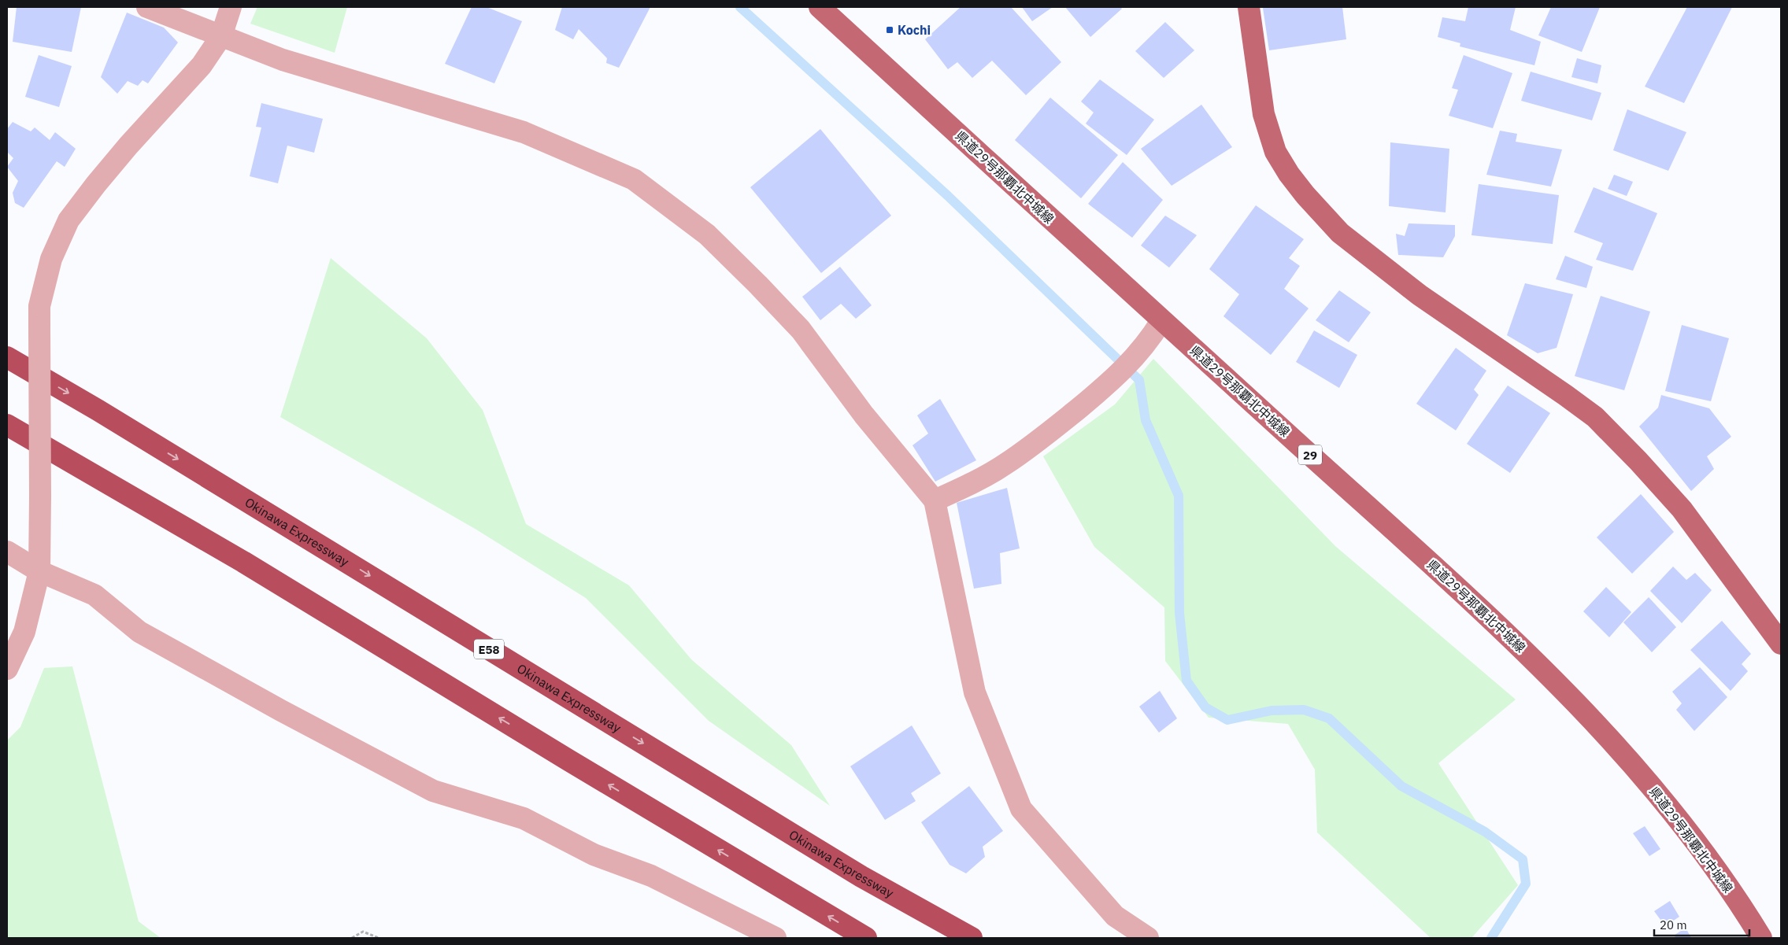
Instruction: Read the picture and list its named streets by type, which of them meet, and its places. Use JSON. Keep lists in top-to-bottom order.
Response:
{
  "streets": {
    "highway": ["Okinawa Expressway", "E58"],
    "main road": ["県道29号那覇北中城線", "29"]
  },
  "places": {
    "transit": ["Kochi"]
  },
  "scale_bar": "20 m"
}
